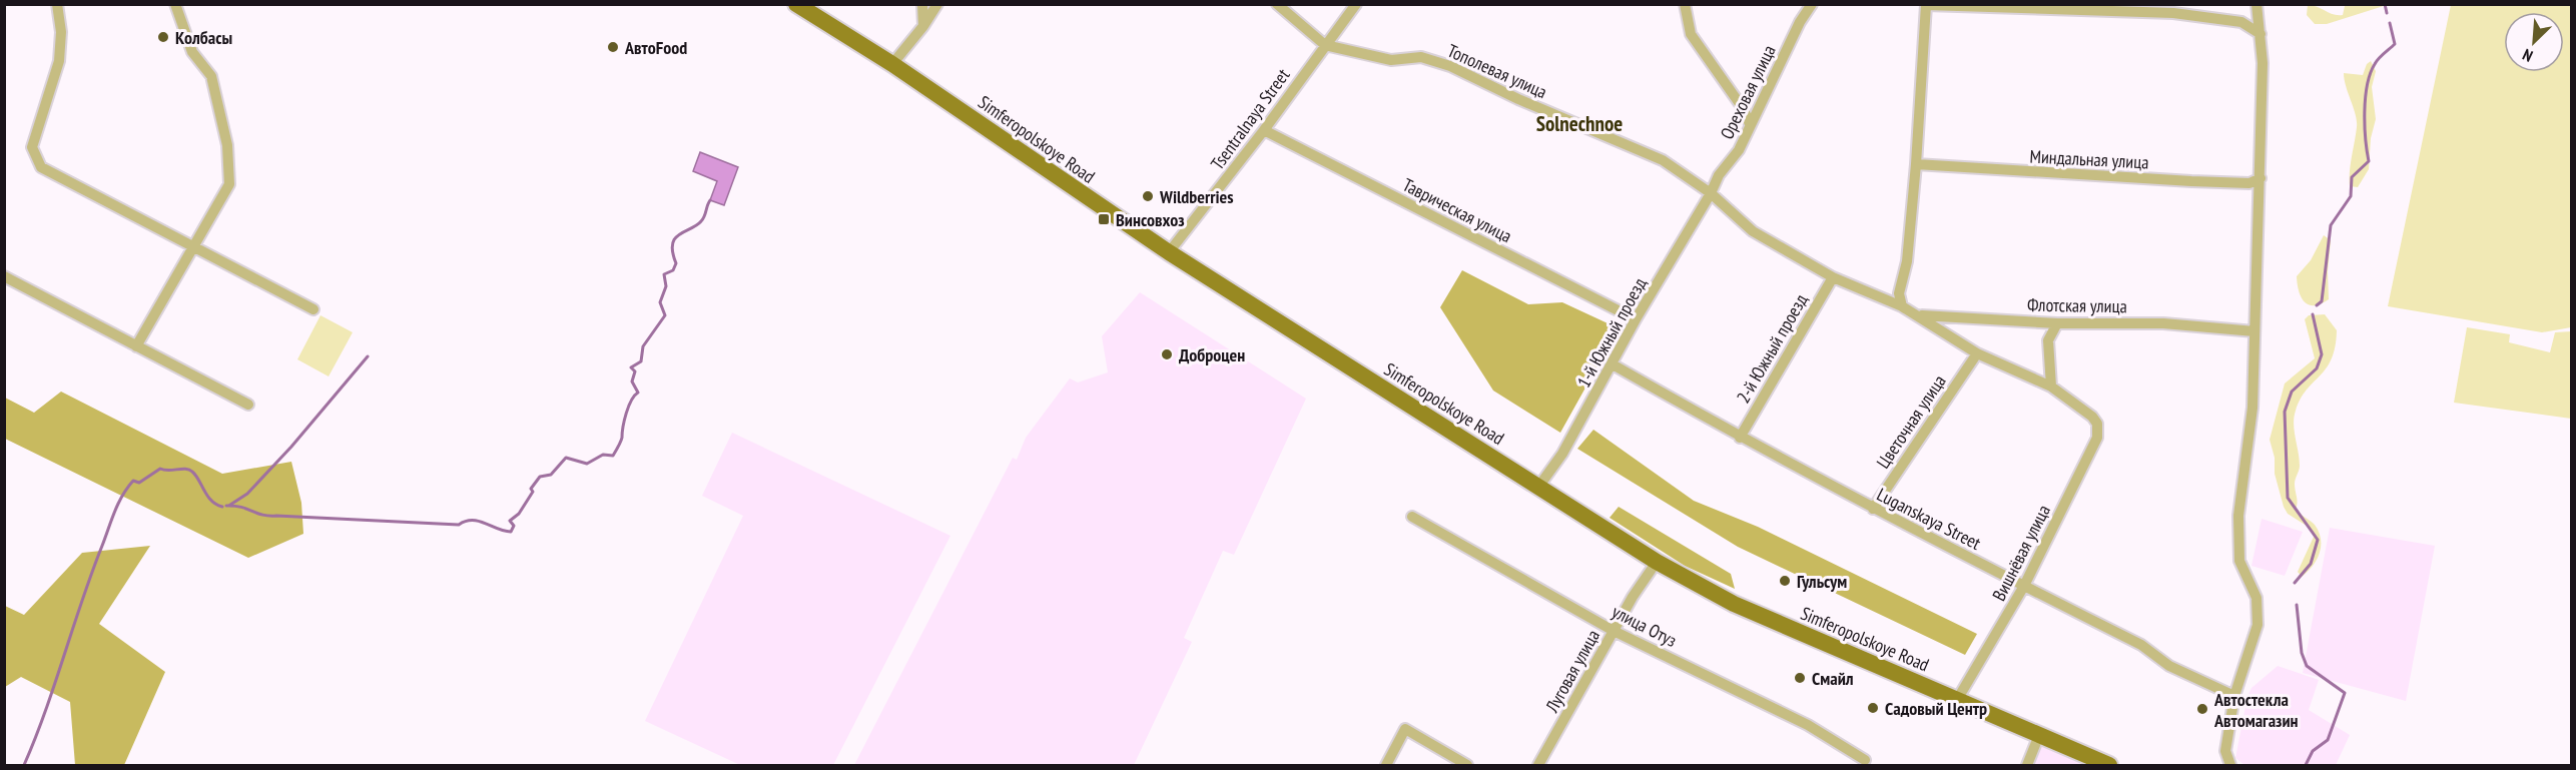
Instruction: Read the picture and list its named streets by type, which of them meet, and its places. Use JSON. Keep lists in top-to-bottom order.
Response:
{
  "streets": {
    "main road": ["Simferopolskoye Road"],
    "street": [
      "Тополевая улица",
      "Ореховая улица",
      "Tsentralnaya Street",
      "Миндальная улица",
      "Таврическая улица",
      "Флотская улица",
      "1-й Южный проезд",
      "2-й Южный проезд",
      "Цветочная улица",
      "Luganskaya Street",
      "Вишнёвая улица",
      "улица Отуз",
      "Луговая улица"
    ]
  },
  "crossings": [
    ["Тополевая улица", "Ореховая улица"],
    ["Тополевая улица", "Tsentralnaya Street"],
    ["Тополевая улица", "Флотская улица"],
    ["Тополевая улица", "1-й Южный проезд"],
    ["Тополевая улица", "2-й Южный проезд"],
    ["Ореховая улица", "1-й Южный проезд"],
    ["Tsentralnaya Street", "Simferopolskoye Road"],
    ["Tsentralnaya Street", "Таврическая улица"],
    ["Simferopolskoye Road", "1-й Южный проезд"],
    ["Simferopolskoye Road", "Вишнёвая улица"],
    ["Simferopolskoye Road", "Луговая улица"],
    ["Таврическая улица", "1-й Южный проезд"],
    ["1-й Южный проезд", "Luganskaya Street"],
    ["2-й Южный проезд", "Luganskaya Street"],
    ["Цветочная улица", "Luganskaya Street"],
    ["Luganskaya Street", "Вишнёвая улица"],
    ["улица Отуз", "Луговая улица"]
  ],
  "districts": ["Solnechnoe"],
  "places": {
    "other": [
      "Колбасы",
      "АвтоFood",
      "Wildberries",
      "Доброцен",
      "Гульсум",
      "Смайл",
      "Садовый Центр",
      "Автостекла Автомагазин"
    ],
    "transit": ["Винсовхоз"]
  },
  "north": "bottom left"
}
